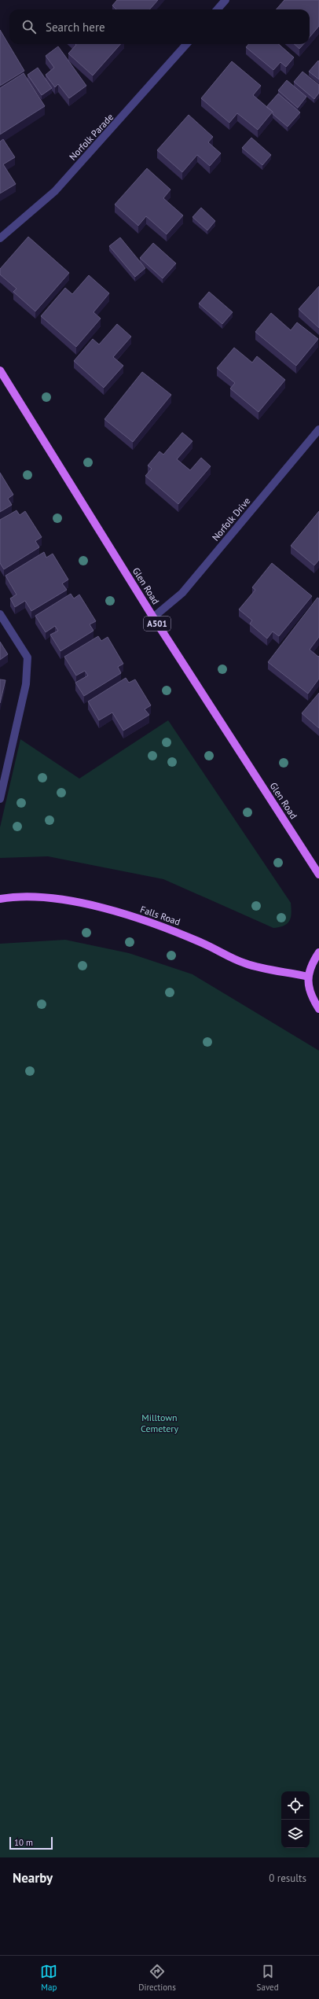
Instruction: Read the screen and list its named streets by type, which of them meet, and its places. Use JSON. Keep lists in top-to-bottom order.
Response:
{
  "streets": {
    "main road": ["Glen Road", "A501", "Falls Road"],
    "street": ["Norfolk Parade", "Norfolk Drive"]
  },
  "crossings": [
    ["Norfolk Drive", "Glen Road"]
  ],
  "parks": ["Milltown Cemetery"],
  "scale_bar": "10 m",
  "page": {
    "search": "Search here",
    "scale": "10 m",
    "heading": ["Nearby", "0 results"],
    "nav": ["Map", "Directions", "Saved"]
  }
}
